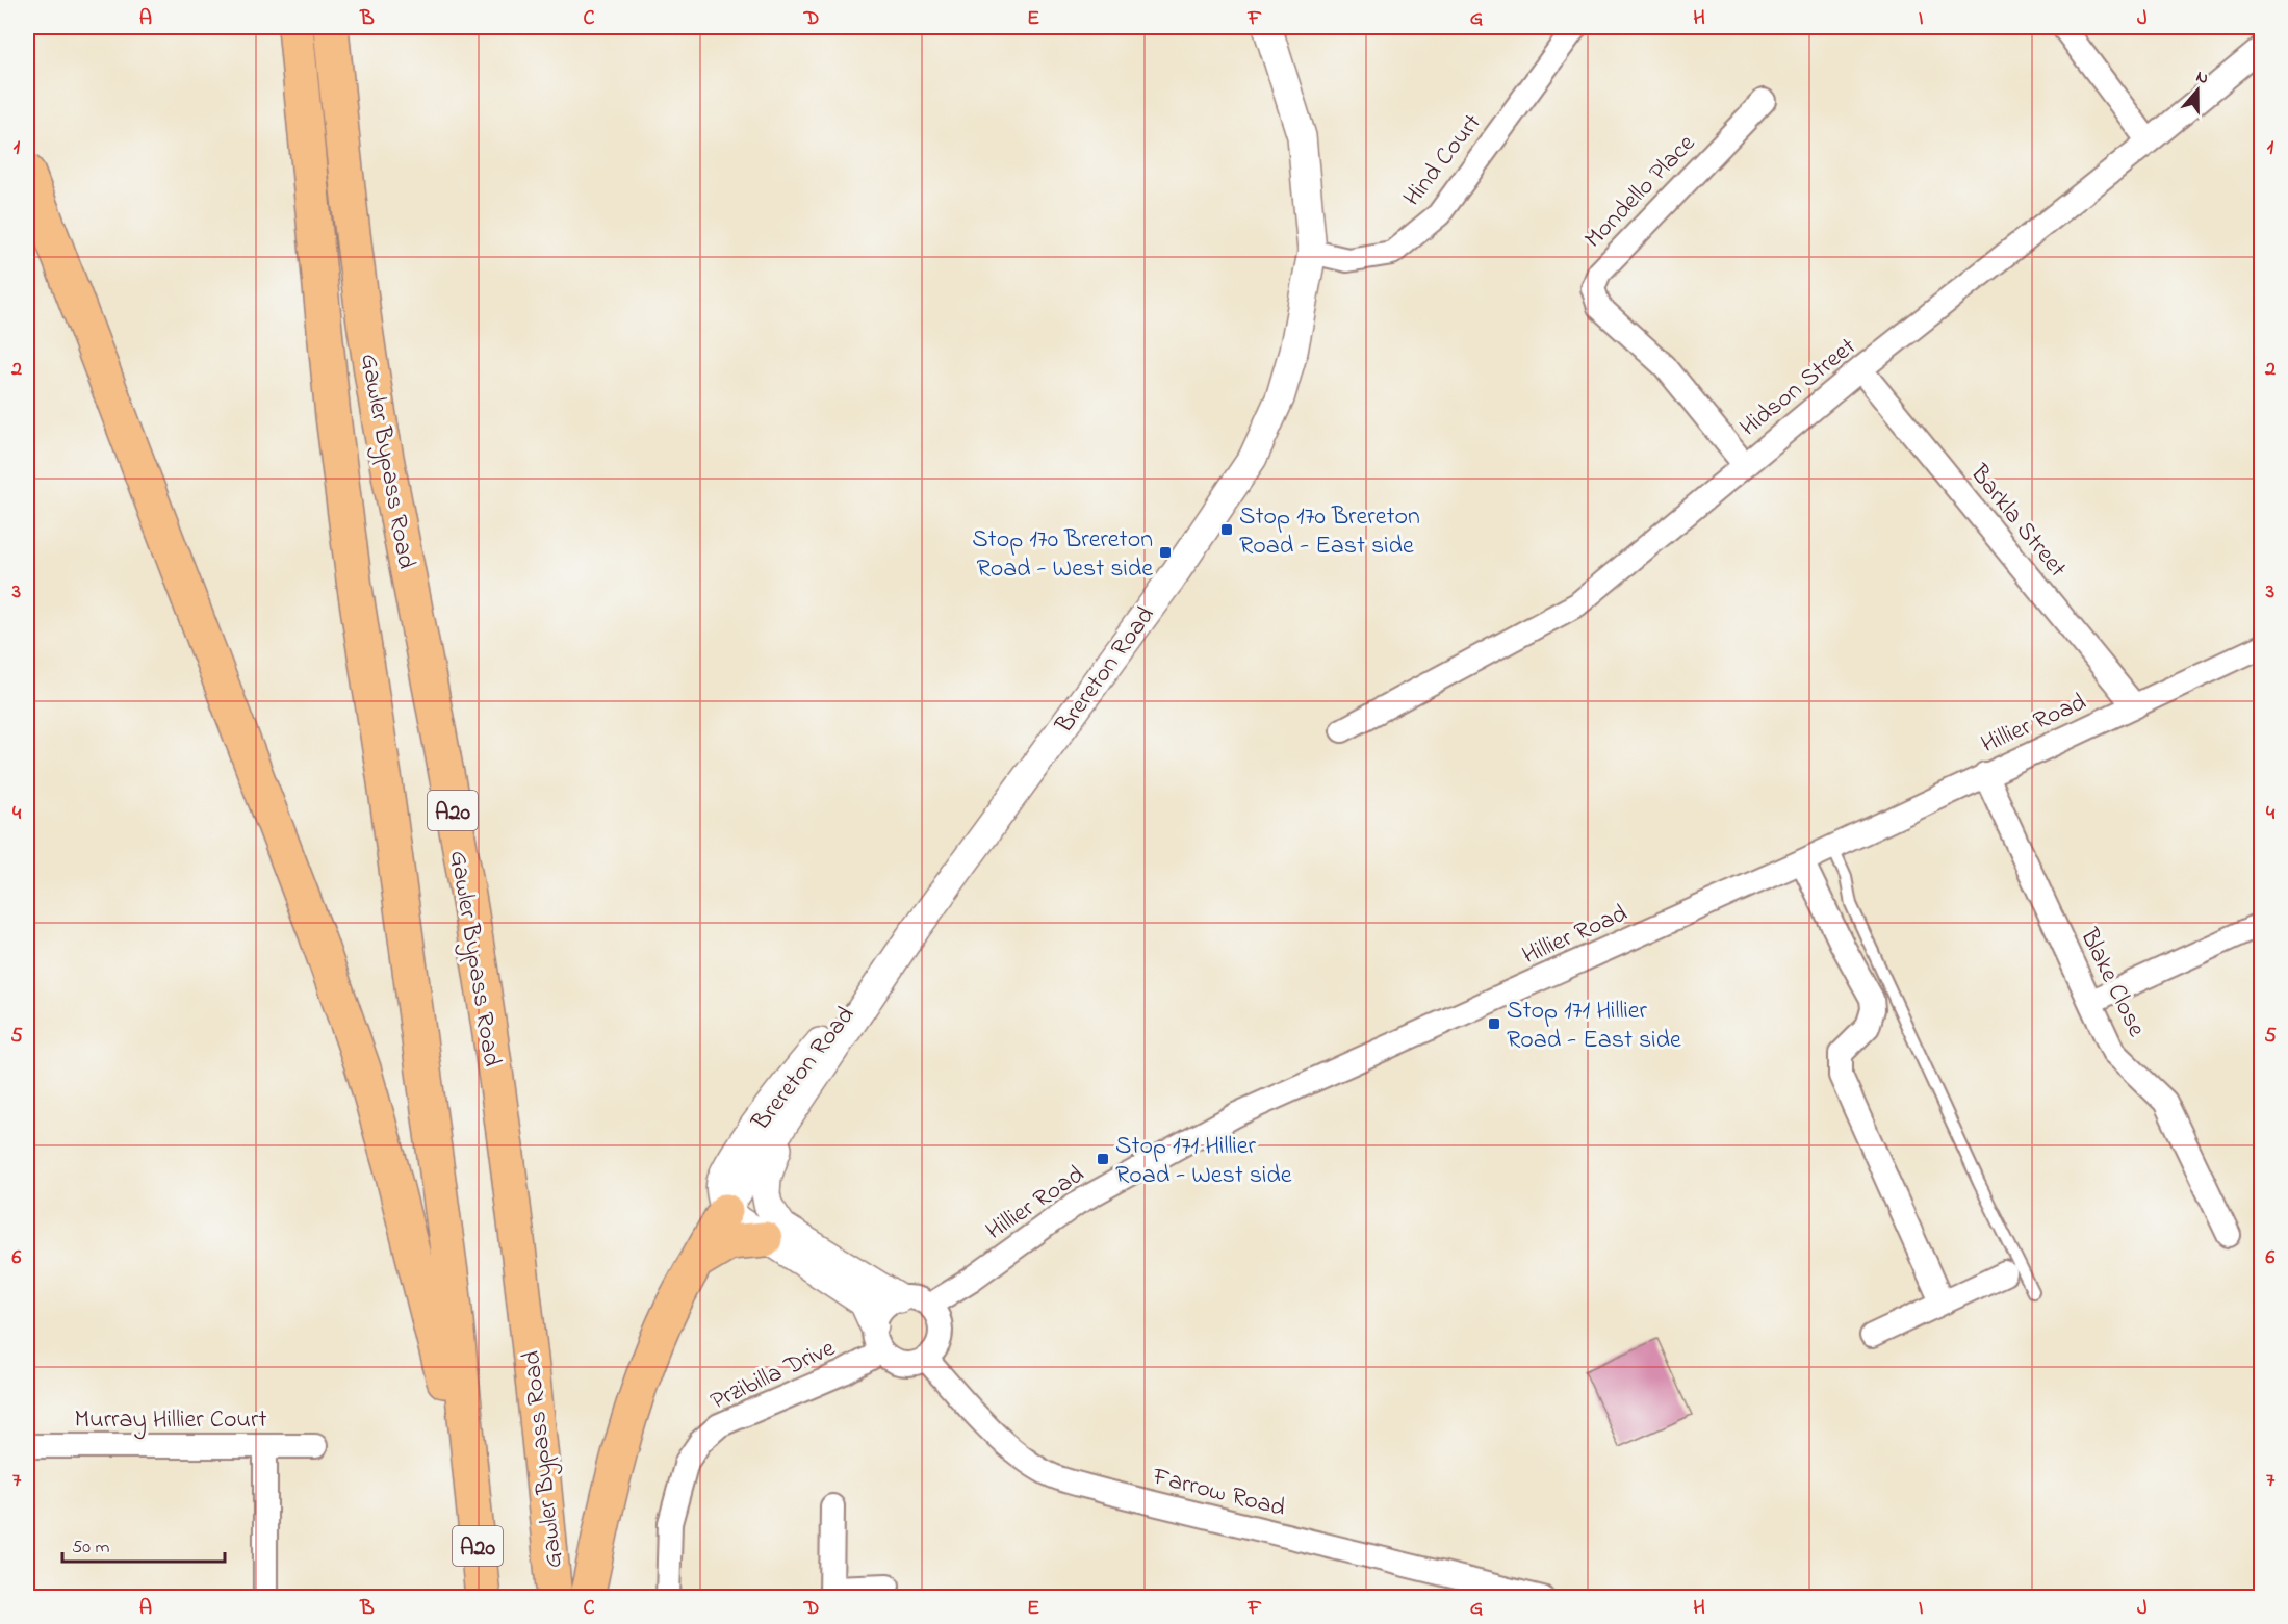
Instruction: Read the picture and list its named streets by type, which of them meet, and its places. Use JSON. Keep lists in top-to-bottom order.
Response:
{
  "streets": {
    "highway": ["Gawler Bypass Road", "A20"],
    "street": [
      "Hind Court",
      "Mondello Place",
      "Hidson Street",
      "Barkla Street",
      "Brereton Road",
      "Hillier Road",
      "Blake Close",
      "Przibilla Drive",
      "Murray Hillier Court",
      "Farrow Road"
    ]
  },
  "crossings": [
    ["Hind Court", "Brereton Road"],
    ["Mondello Place", "Hidson Street"],
    ["Hidson Street", "Barkla Street"],
    ["Barkla Street", "Hillier Road"],
    ["Brereton Road", "Hillier Road"],
    ["Brereton Road", "Przibilla Drive"],
    ["Brereton Road", "Farrow Road"],
    ["Hillier Road", "Blake Close"],
    ["Hillier Road", "Przibilla Drive"],
    ["Hillier Road", "Farrow Road"],
    ["Przibilla Drive", "Farrow Road"]
  ],
  "places": {
    "transit": [
      "Stop 170 Brereton Road - East side",
      "Stop 170 Brereton Road - West side",
      "Stop 171 Hillier Road - East side",
      "Stop 171 Hillier Road - West side"
    ]
  },
  "scale_bar": "50 m",
  "north": "top",
  "grid": {
    "columns": [
      "A",
      "B",
      "C",
      "D",
      "E",
      "F",
      "G",
      "H",
      "I",
      "J"
    ],
    "rows": [
      "1",
      "2",
      "3",
      "4",
      "5",
      "6",
      "7"
    ]
  }
}
